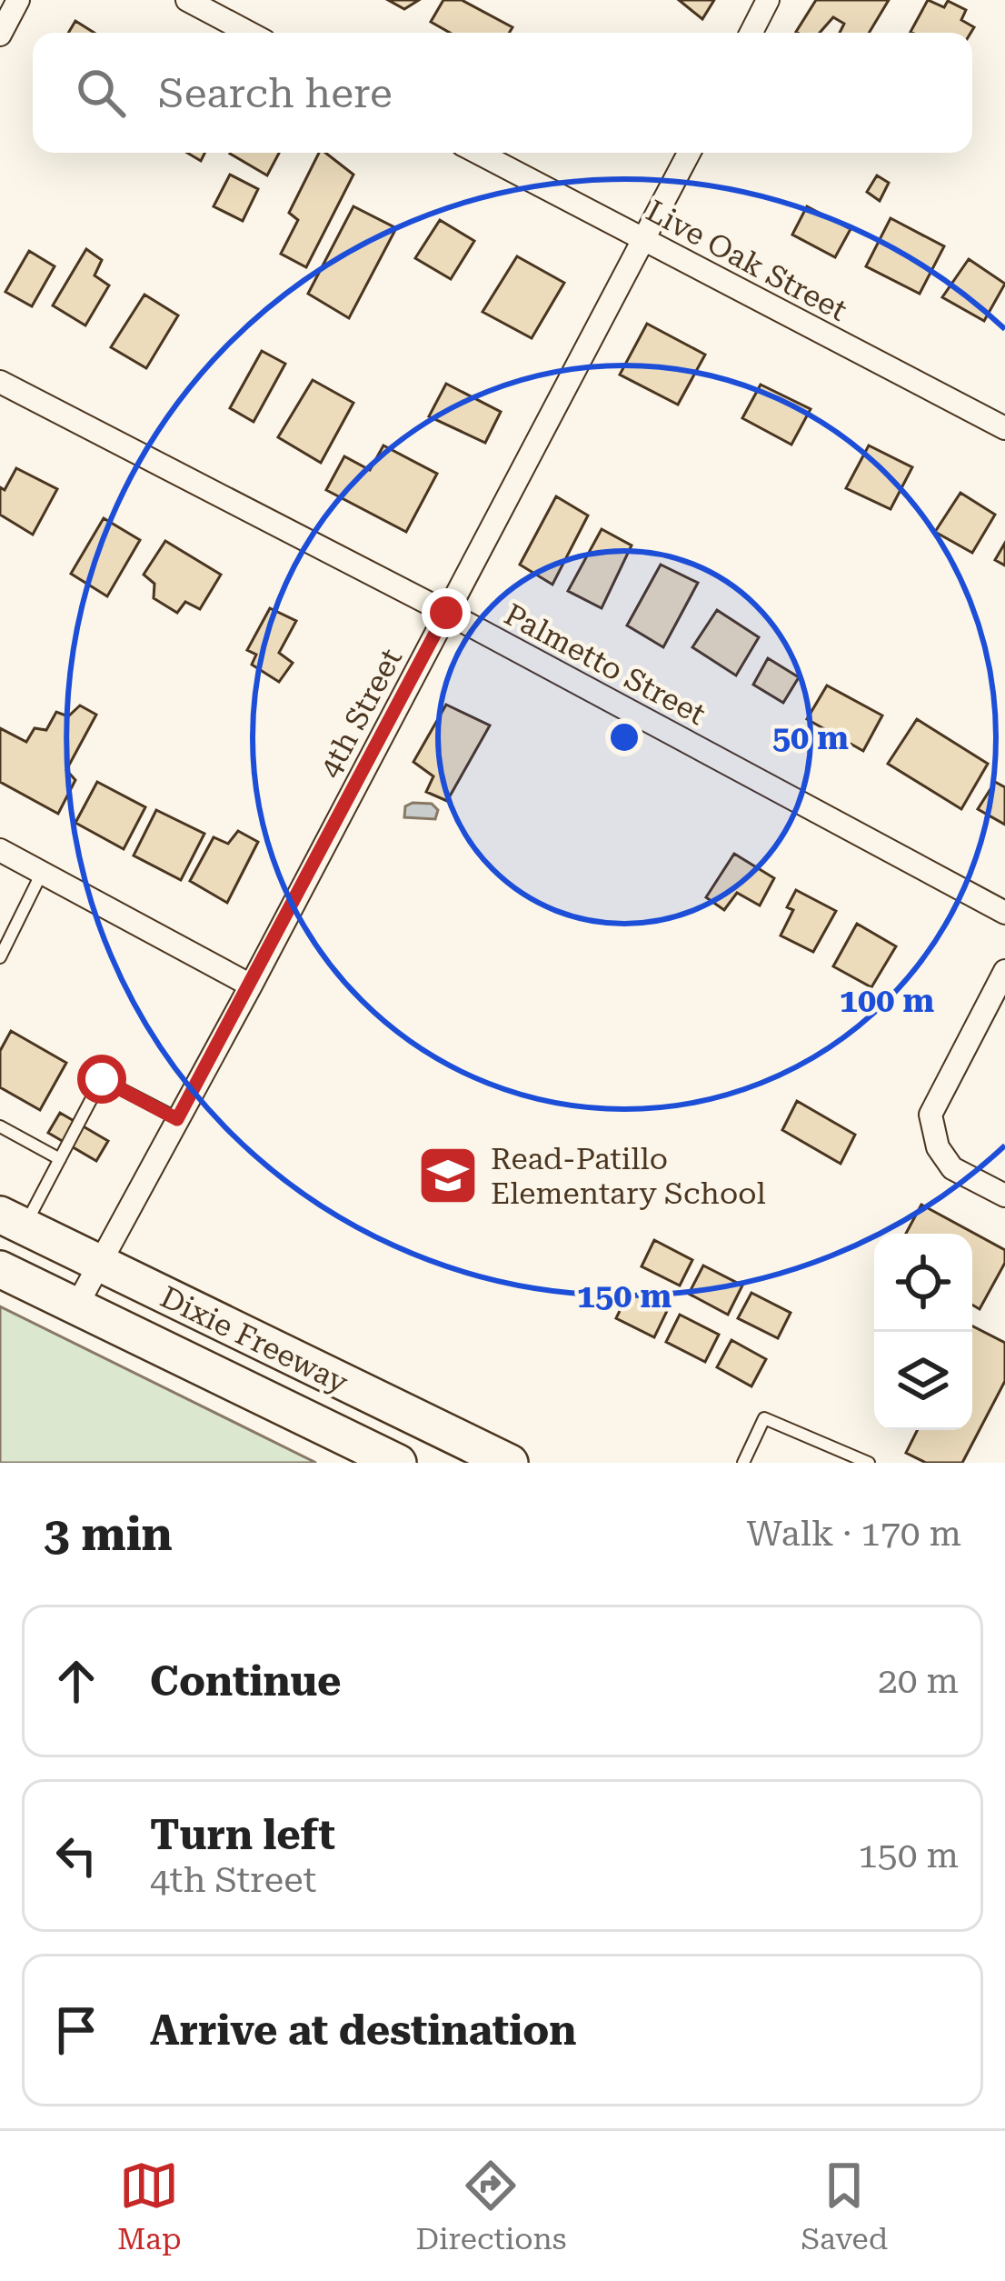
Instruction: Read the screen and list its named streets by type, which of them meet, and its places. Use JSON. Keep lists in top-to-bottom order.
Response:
{
  "streets": {
    "main road": ["Dixie Freeway"],
    "street": ["Live Oak Street", "Palmetto Street", "4th Street"]
  },
  "crossings": [
    ["Live Oak Street", "4th Street"],
    ["Palmetto Street", "4th Street"],
    ["4th Street", "Dixie Freeway"]
  ],
  "places": {
    "school or university": ["Read-Patillo Elementary School"]
  },
  "page": {
    "search": "Search here",
    "heading": ["3 min", "Walk · 170 m"],
    "list": [
      ["Continue", "20 m"],
      ["Turn left", "4th Street", "150 m"],
      "Arrive at destination"
    ],
    "nav": ["Map", "Directions", "Saved"]
  },
  "rings": ["50 m", "100 m", "150 m"]
}
